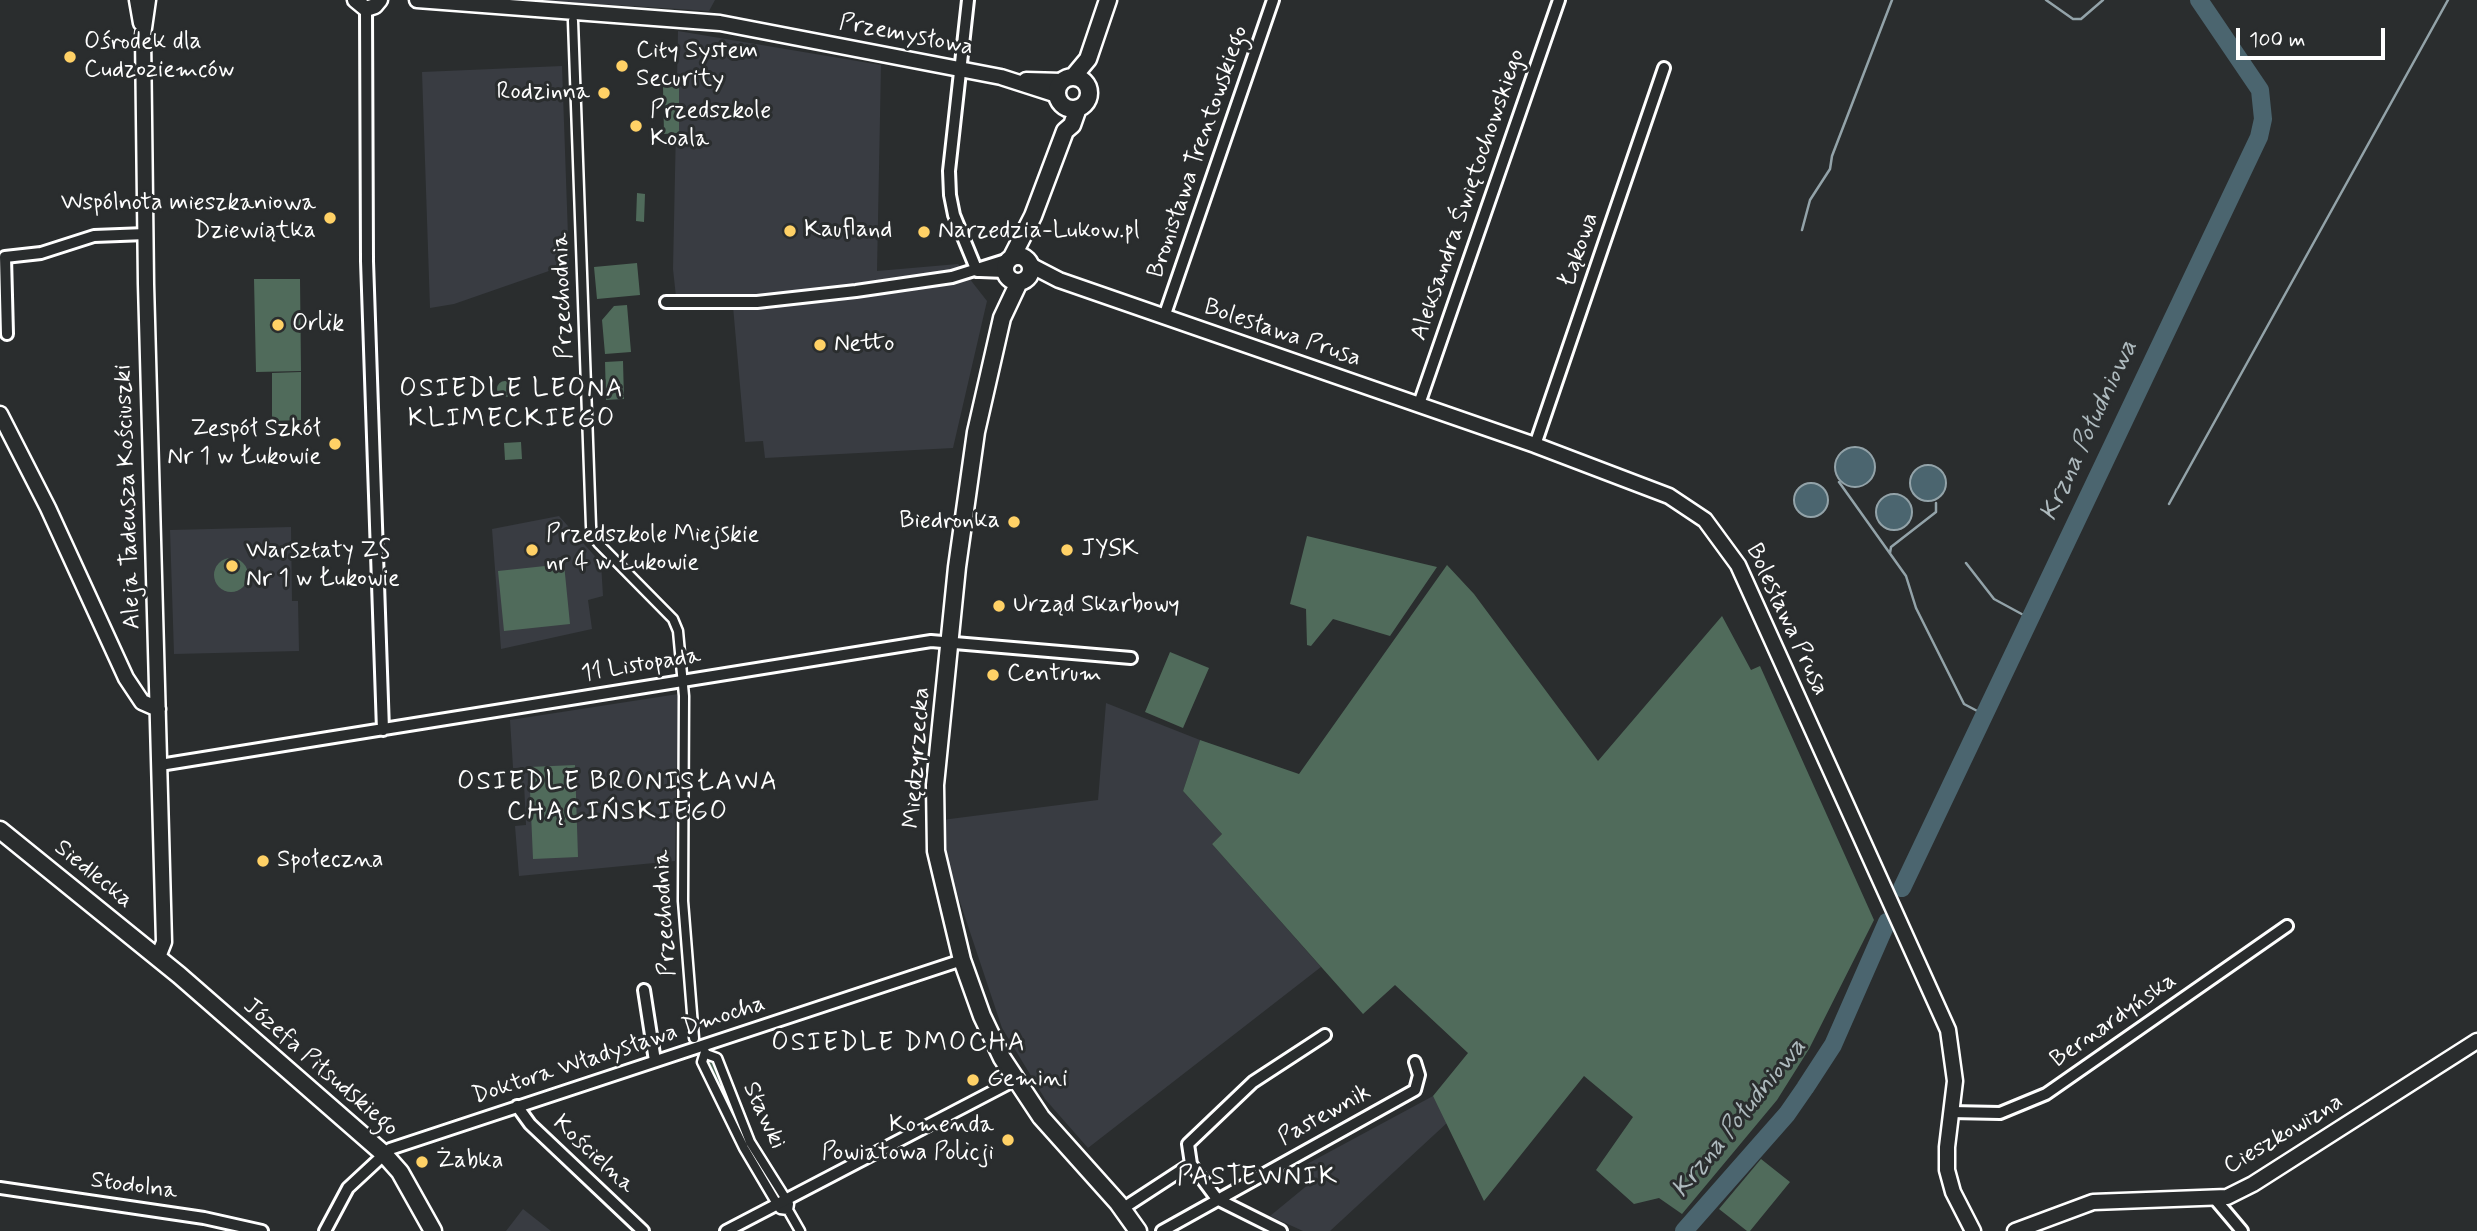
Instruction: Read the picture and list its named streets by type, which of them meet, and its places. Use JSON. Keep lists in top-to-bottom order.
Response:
{
  "streets": {
    "main road": ["Międzyrzecka", "Siedlecka", "Józefa Piłsudskiego"],
    "street": [
      "Przemysłowa",
      "Bronisława Trentowskiego",
      "Aleksandra Świętochowskiego",
      "Łąkowa",
      "Przechodnia",
      "Bolesława Prusa",
      "Aleja Tadeusza Kościuszki",
      "11 Listopada",
      "Bernardyńska",
      "Doktora Władysława Dmocha",
      "Stawki",
      "Pastewnik",
      "Cieszkowizna",
      "Kościelna",
      "Stodolna"
    ]
  },
  "crossings": [
    ["Przemysłowa", "Międzyrzecka"],
    ["Bronisława Trentowskiego", "Bolesława Prusa"],
    ["Aleksandra Świętochowskiego", "Bolesława Prusa"],
    ["Łąkowa", "Bolesława Prusa"],
    ["Przechodnia", "11 Listopada"],
    ["Przechodnia", "Doktora Władysława Dmocha"],
    ["Przechodnia", "Stawki"],
    ["Bolesława Prusa", "Międzyrzecka"],
    ["Bolesława Prusa", "Bernardyńska"],
    ["Aleja Tadeusza Kościuszki", "11 Listopada"],
    ["Aleja Tadeusza Kościuszki", "Siedlecka"],
    ["Aleja Tadeusza Kościuszki", "Józefa Piłsudskiego"],
    ["11 Listopada", "Międzyrzecka"],
    ["Międzyrzecka", "Doktora Władysława Dmocha"],
    ["Siedlecka", "Józefa Piłsudskiego"],
    ["Doktora Władysława Dmocha", "Józefa Piłsudskiego"],
    ["Doktora Władysława Dmocha", "Stawki"],
    ["Doktora Władysława Dmocha", "Kościelna"]
  ],
  "districts": [
    "OSIEDLE LEONA KLIMECKIEGO",
    "OSIEDLE BRONISŁAWA CHĄCIŃSKIEGO",
    "OSIEDLE DMOCHA",
    "PASTEWNIK"
  ],
  "water": ["Krzna Południowa"],
  "places": [
    "Ośrodek dla Cudzoziemców",
    "City System Security",
    "Rodzinna",
    "Przedszkole Koala",
    "Wspólnota mieszkaniowa Dziewiątka",
    "Kaufland",
    "Narzedzia-Lukow.pl",
    "Orlik",
    "Netto",
    "Zespół Szkół Nr 1 w Łukowie",
    "Biedronka",
    "Przedszkole Miejskie nr 4 w Łukowie",
    "JYSK",
    "Warsztaty ZS Nr 1 w Łukowie",
    "Urząd Skarbowy",
    "Centrum",
    "Społeczna",
    "Gemini",
    "Komenda Powiatowa Policji",
    "Żabka"
  ],
  "scale_bar": "100 m"
}
